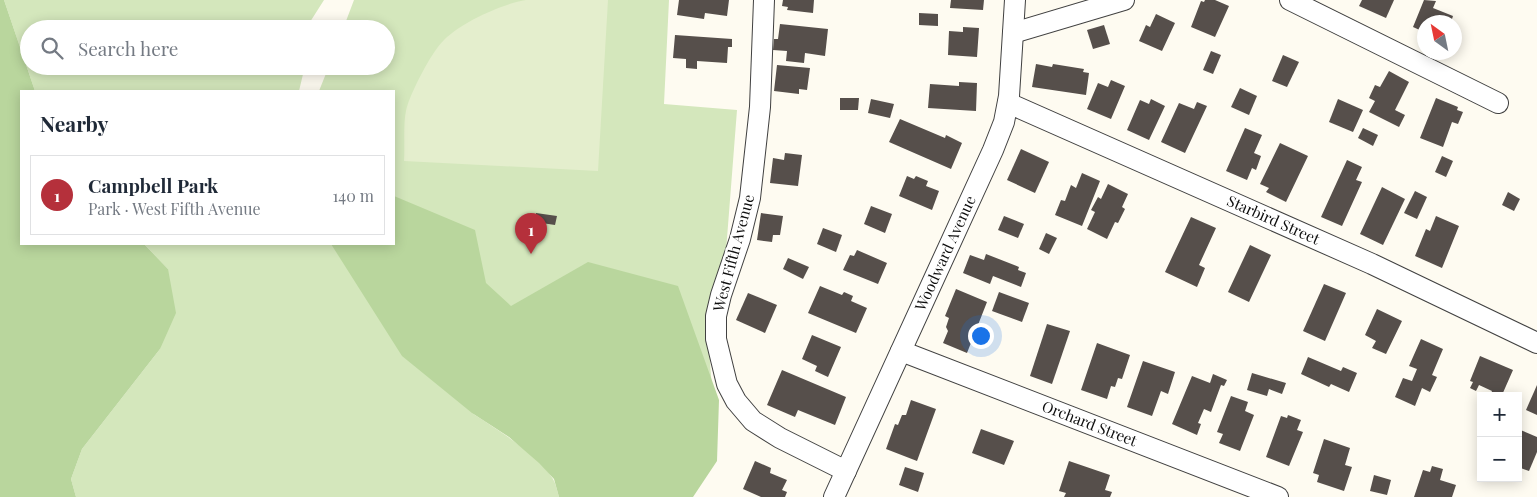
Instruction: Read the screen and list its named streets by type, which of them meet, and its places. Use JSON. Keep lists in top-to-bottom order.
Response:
{
  "streets": {
    "street": [
      "Starbird Street",
      "West Fifth Avenue",
      "Woodward Avenue",
      "Orchard Street"
    ]
  },
  "crossings": [
    ["Starbird Street", "Woodward Avenue"],
    ["West Fifth Avenue", "Woodward Avenue"],
    ["Woodward Avenue", "Orchard Street"]
  ],
  "north": "top left",
  "page": {
    "search": "Search here",
    "heading": "Nearby",
    "list": [
      {
        "mark": "1",
        "name": "Campbell Park",
        "note": "Park · West Fifth Avenue",
        "value": "140 m"
      }
    ],
    "pins": "1",
    "map_buttons": ["+", "−"]
  }
}
